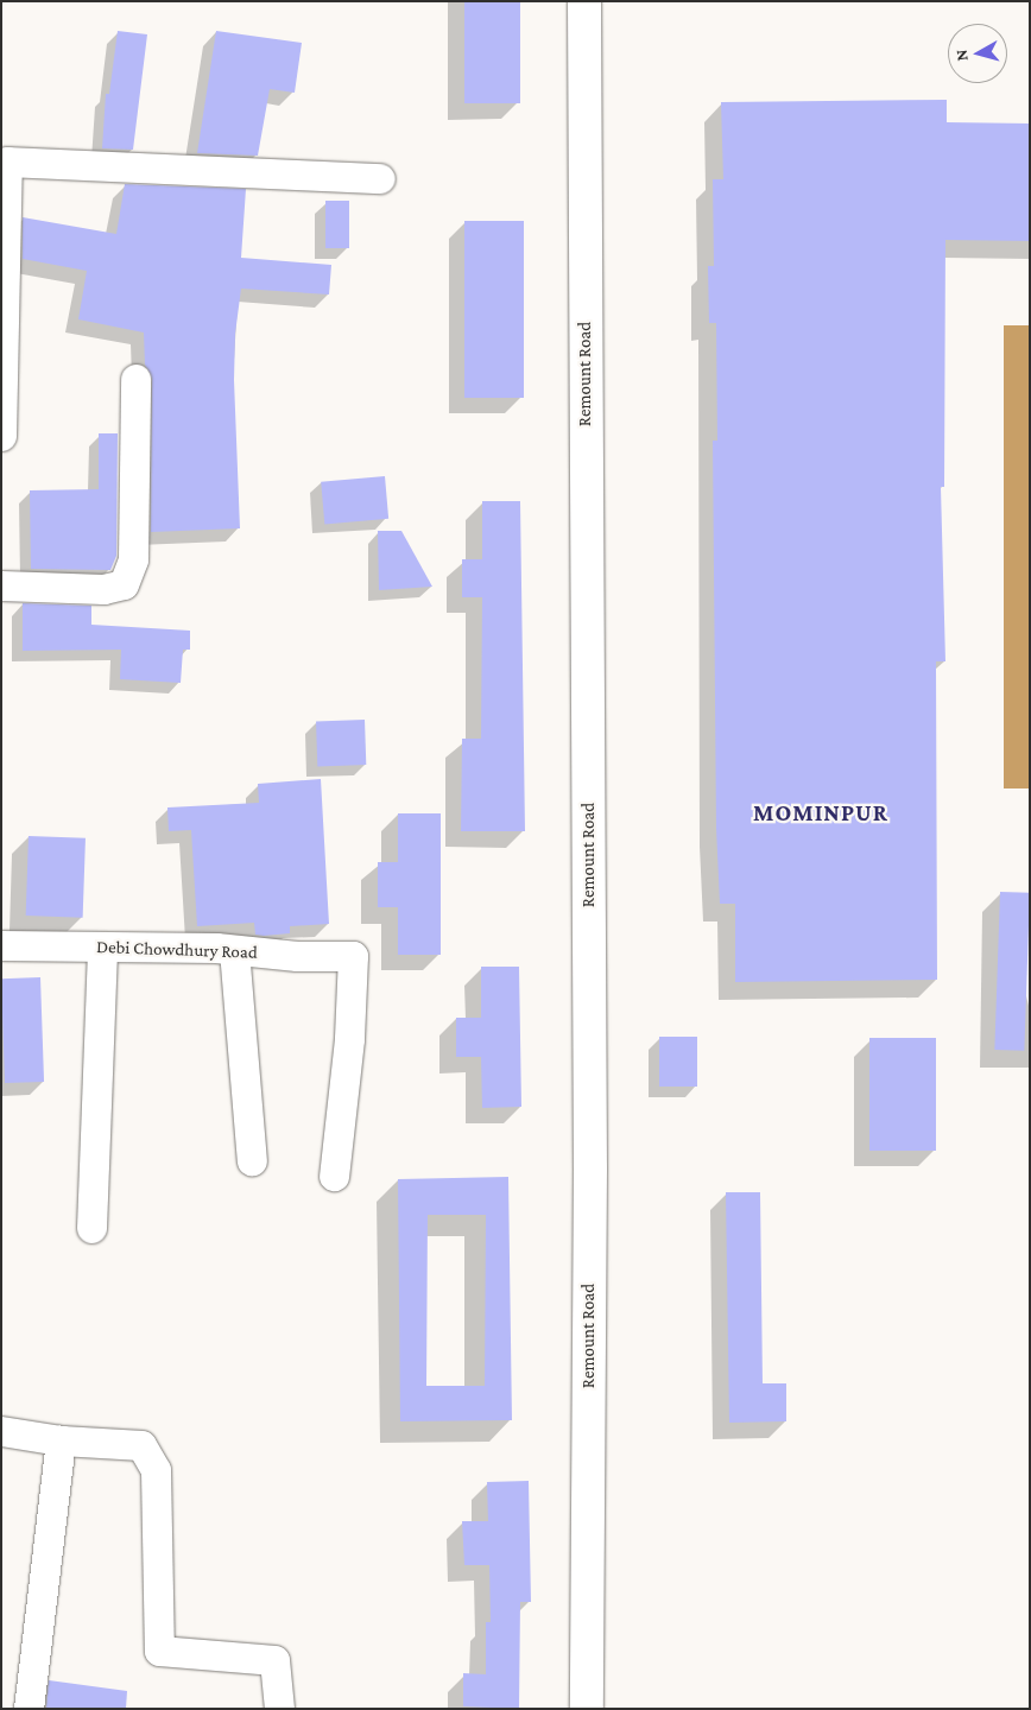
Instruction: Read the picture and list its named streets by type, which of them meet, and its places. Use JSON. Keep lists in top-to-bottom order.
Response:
{
  "streets": {
    "street": ["Remount Road", "Debi Chowdhury Road"]
  },
  "districts": ["MOMINPUR"],
  "north": "left"
}
